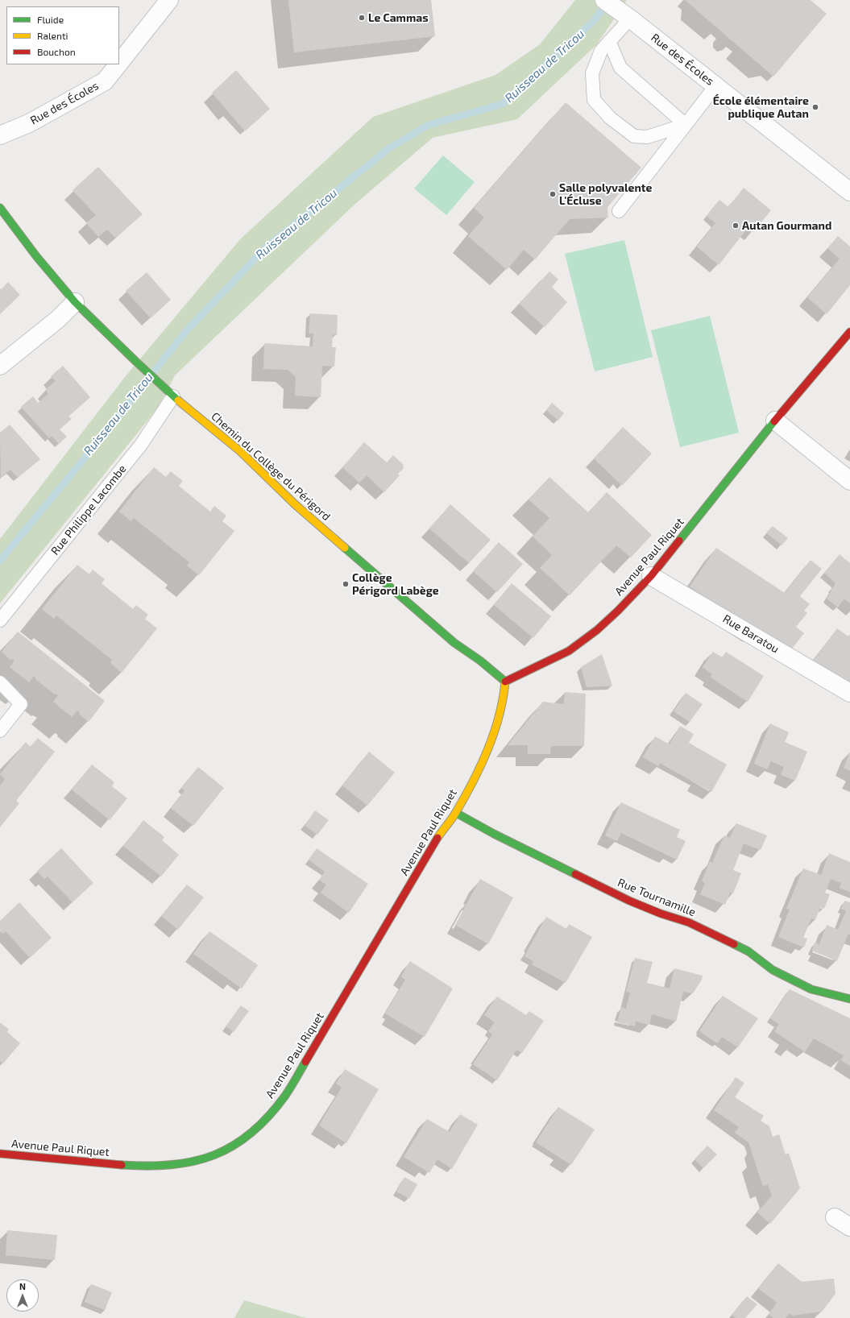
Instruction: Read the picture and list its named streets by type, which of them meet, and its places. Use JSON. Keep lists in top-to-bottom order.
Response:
{
  "streets": {
    "street": [
      "Rue des Écoles",
      "Chemin du Collège du Périgord",
      "Avenue Paul Riquet",
      "Rue Baratou",
      "Rue Tournamille"
    ],
    "lane": ["Rue Philippe Lacombe"]
  },
  "crossings": [
    ["Chemin du Collège du Périgord", "Rue Philippe Lacombe"],
    ["Chemin du Collège du Périgord", "Avenue Paul Riquet"],
    ["Avenue Paul Riquet", "Rue Baratou"],
    ["Avenue Paul Riquet", "Rue Tournamille"]
  ],
  "water": ["Ruisseau de Tricou"],
  "places": [
    "Le Cammas",
    "École élémentaire publique Autan",
    "Salle polyvalente L'Écluse",
    "Autan Gourmand",
    "Collège Périgord Labège"
  ],
  "legend": ["Fluide", "Ralenti", "Bouchon"],
  "north": "top"
}
